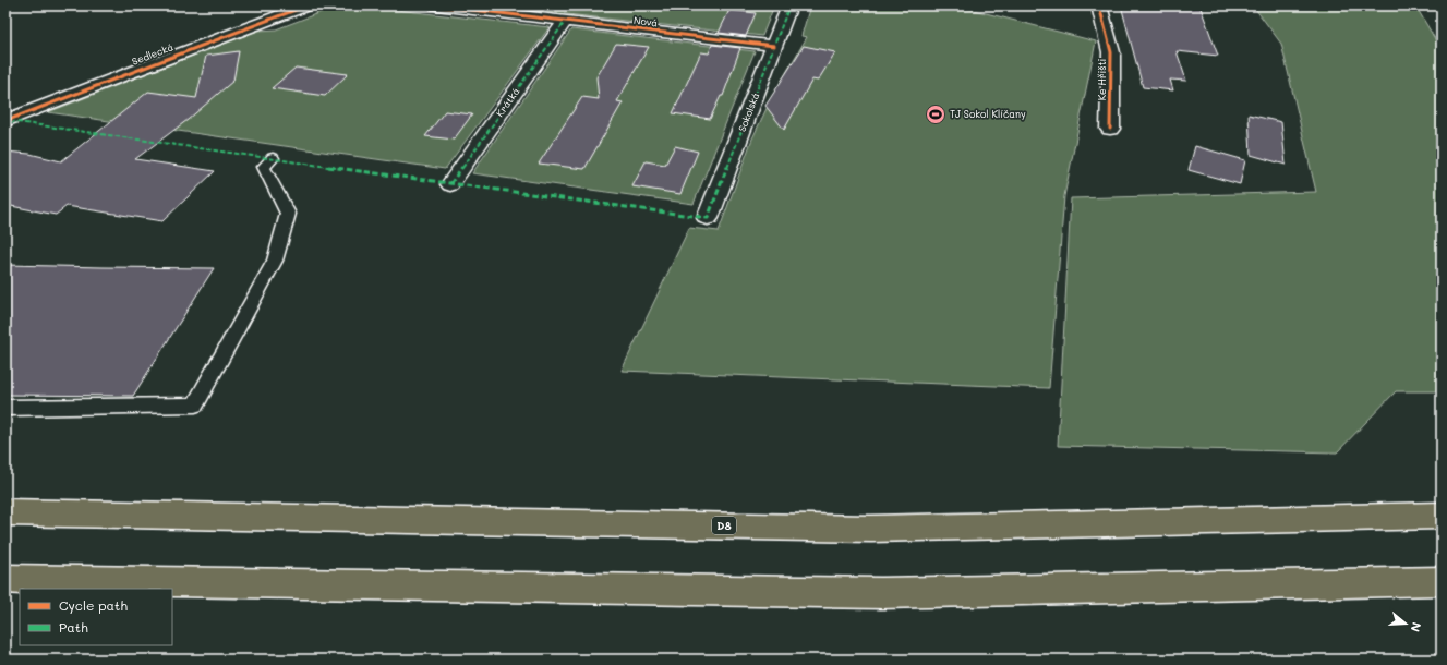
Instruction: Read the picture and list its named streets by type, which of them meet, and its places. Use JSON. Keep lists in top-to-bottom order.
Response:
{
  "streets": {
    "highway": ["D8"],
    "street": [
      "Nová",
      "Sedlecká",
      "Ke Hřišti",
      "Krátká",
      "Sokolská"
    ]
  },
  "crossings": [
    ["Nová", "Krátká"],
    ["Nová", "Sokolská"]
  ],
  "places": {
    "sports": ["TJ Sokol Klíčany"]
  },
  "legend": ["Cycle path", "Path"],
  "north": "right"
}
